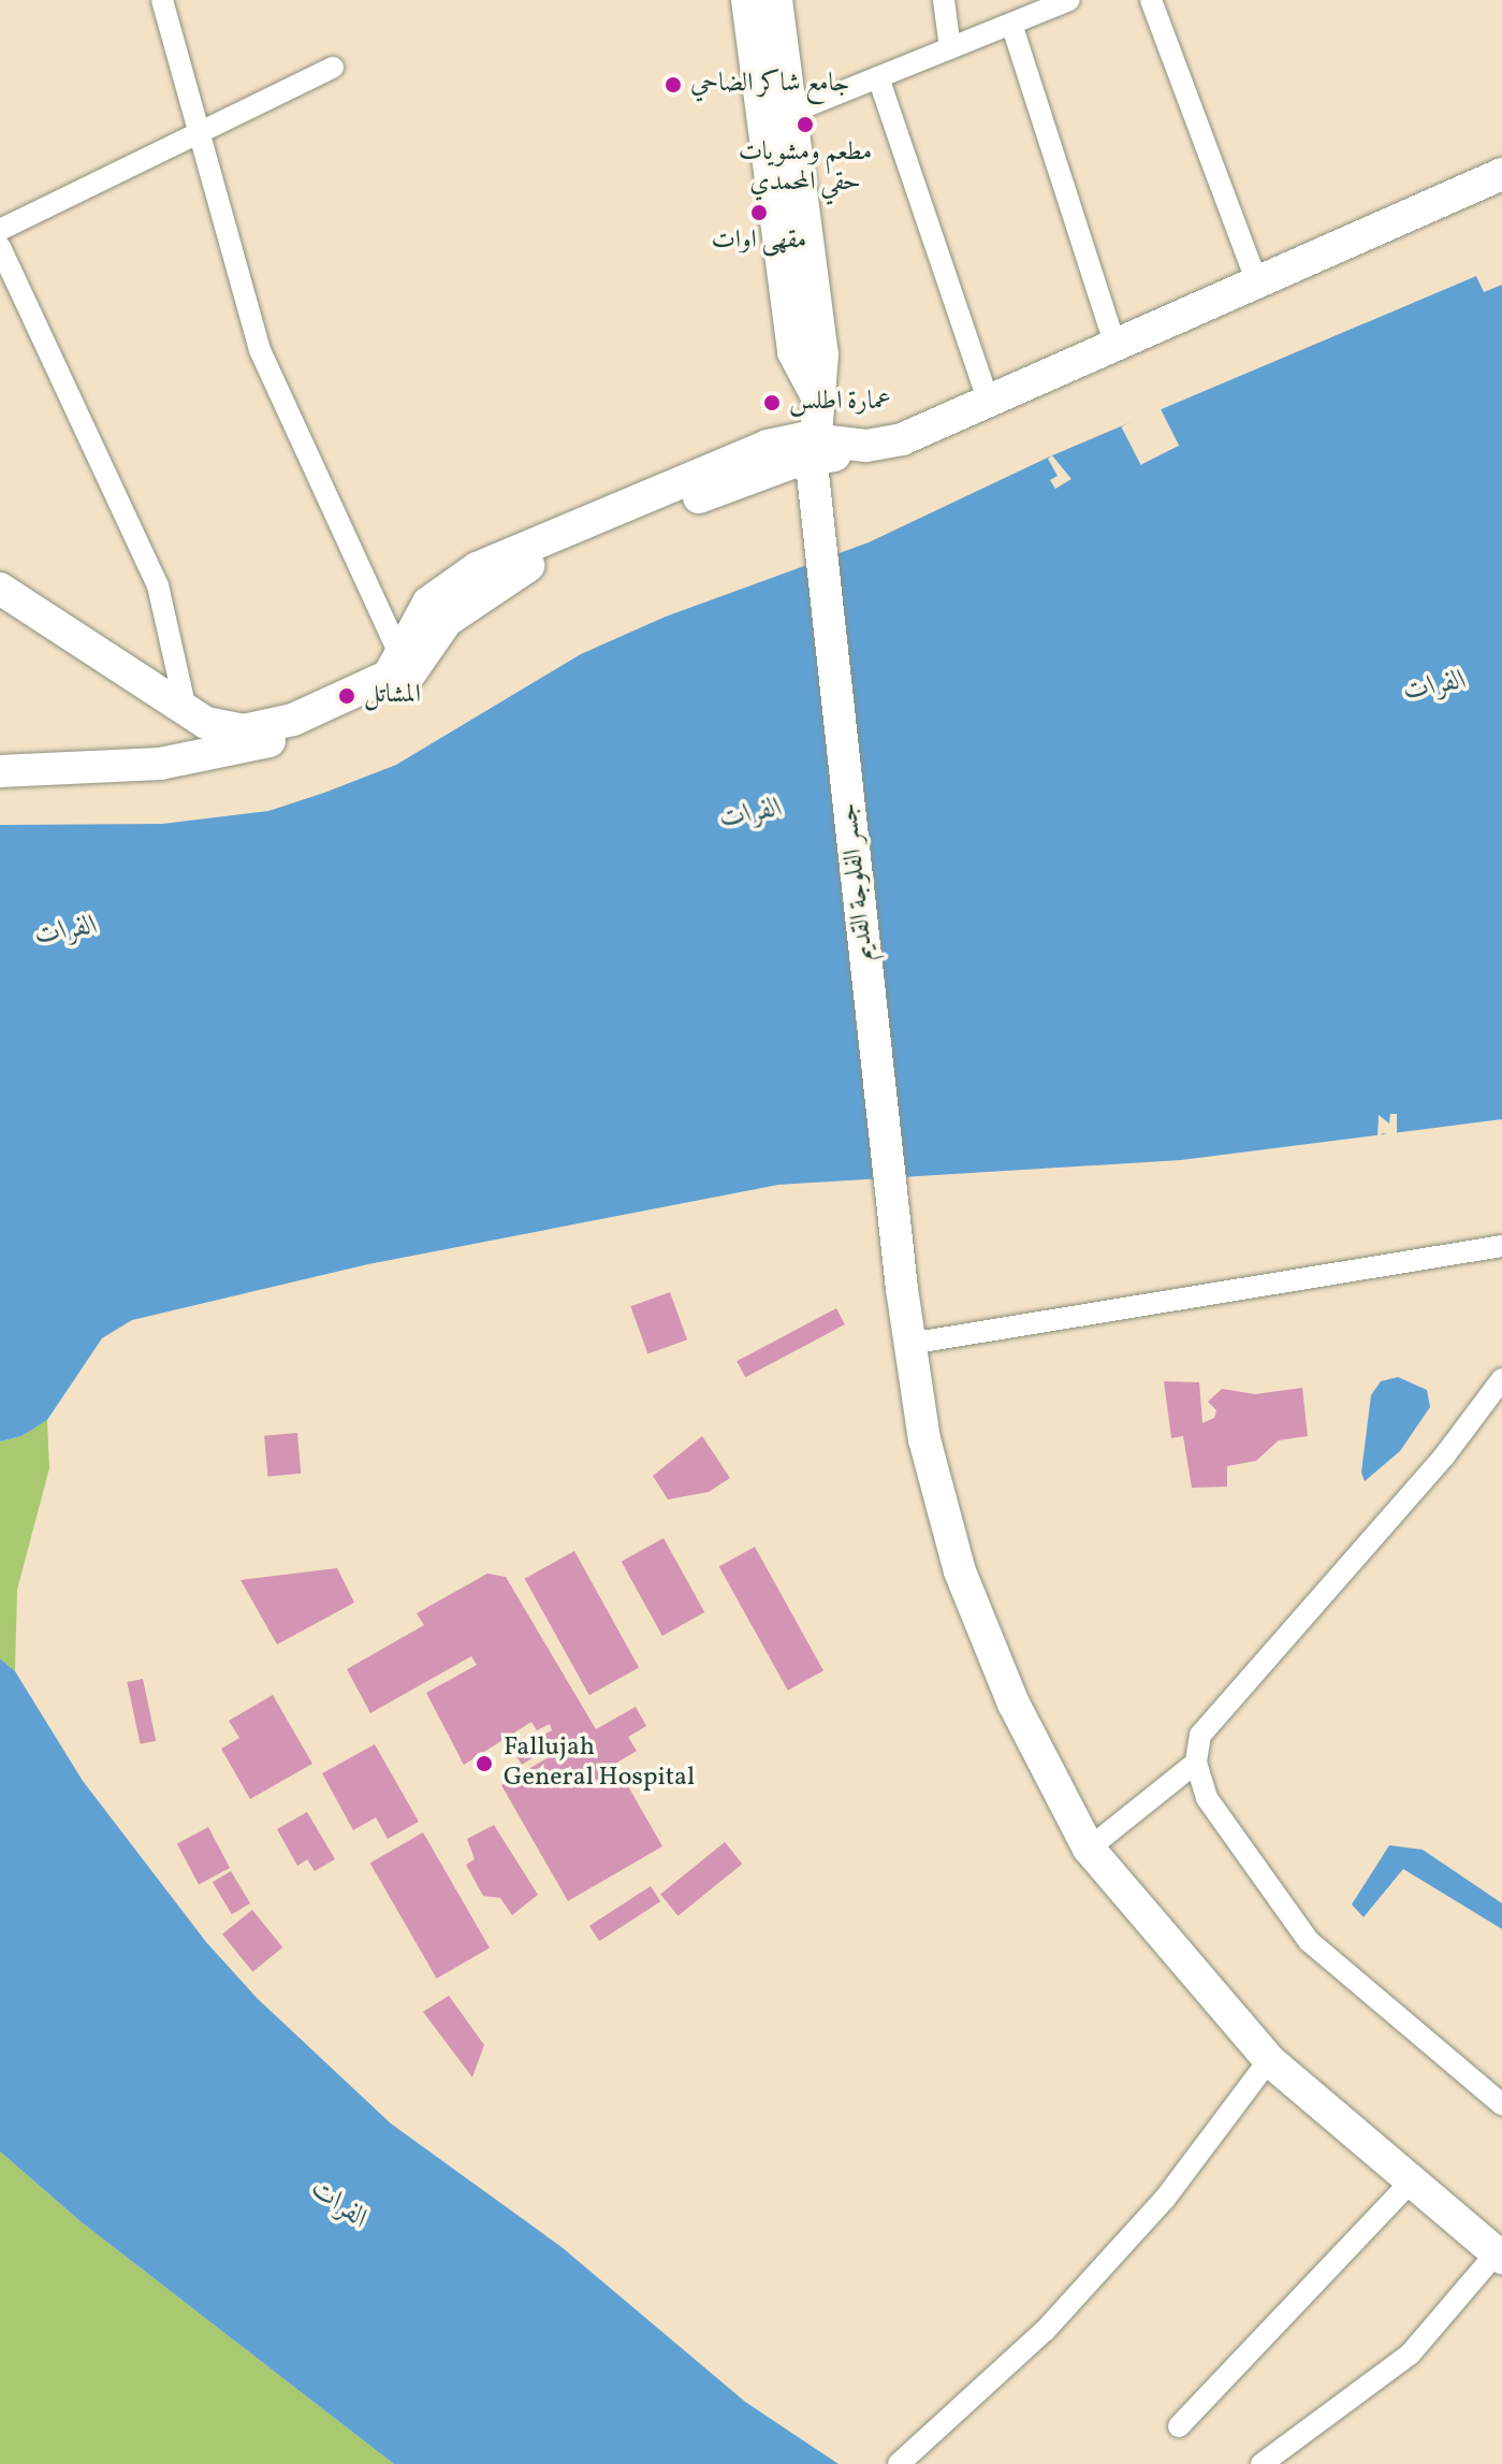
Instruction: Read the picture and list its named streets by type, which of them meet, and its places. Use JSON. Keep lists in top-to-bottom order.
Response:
{
  "streets": {
    "street": ["جسر الفلوجة القديم"]
  },
  "water": ["الفرات"],
  "places": [
    "جامع شاكر الضاحي",
    "مطعم ومشويات حقي المحمدي",
    "مقهى اوات",
    "عمارة اطلس",
    "المشاتل",
    "Fallujah General Hospital"
  ]
}
